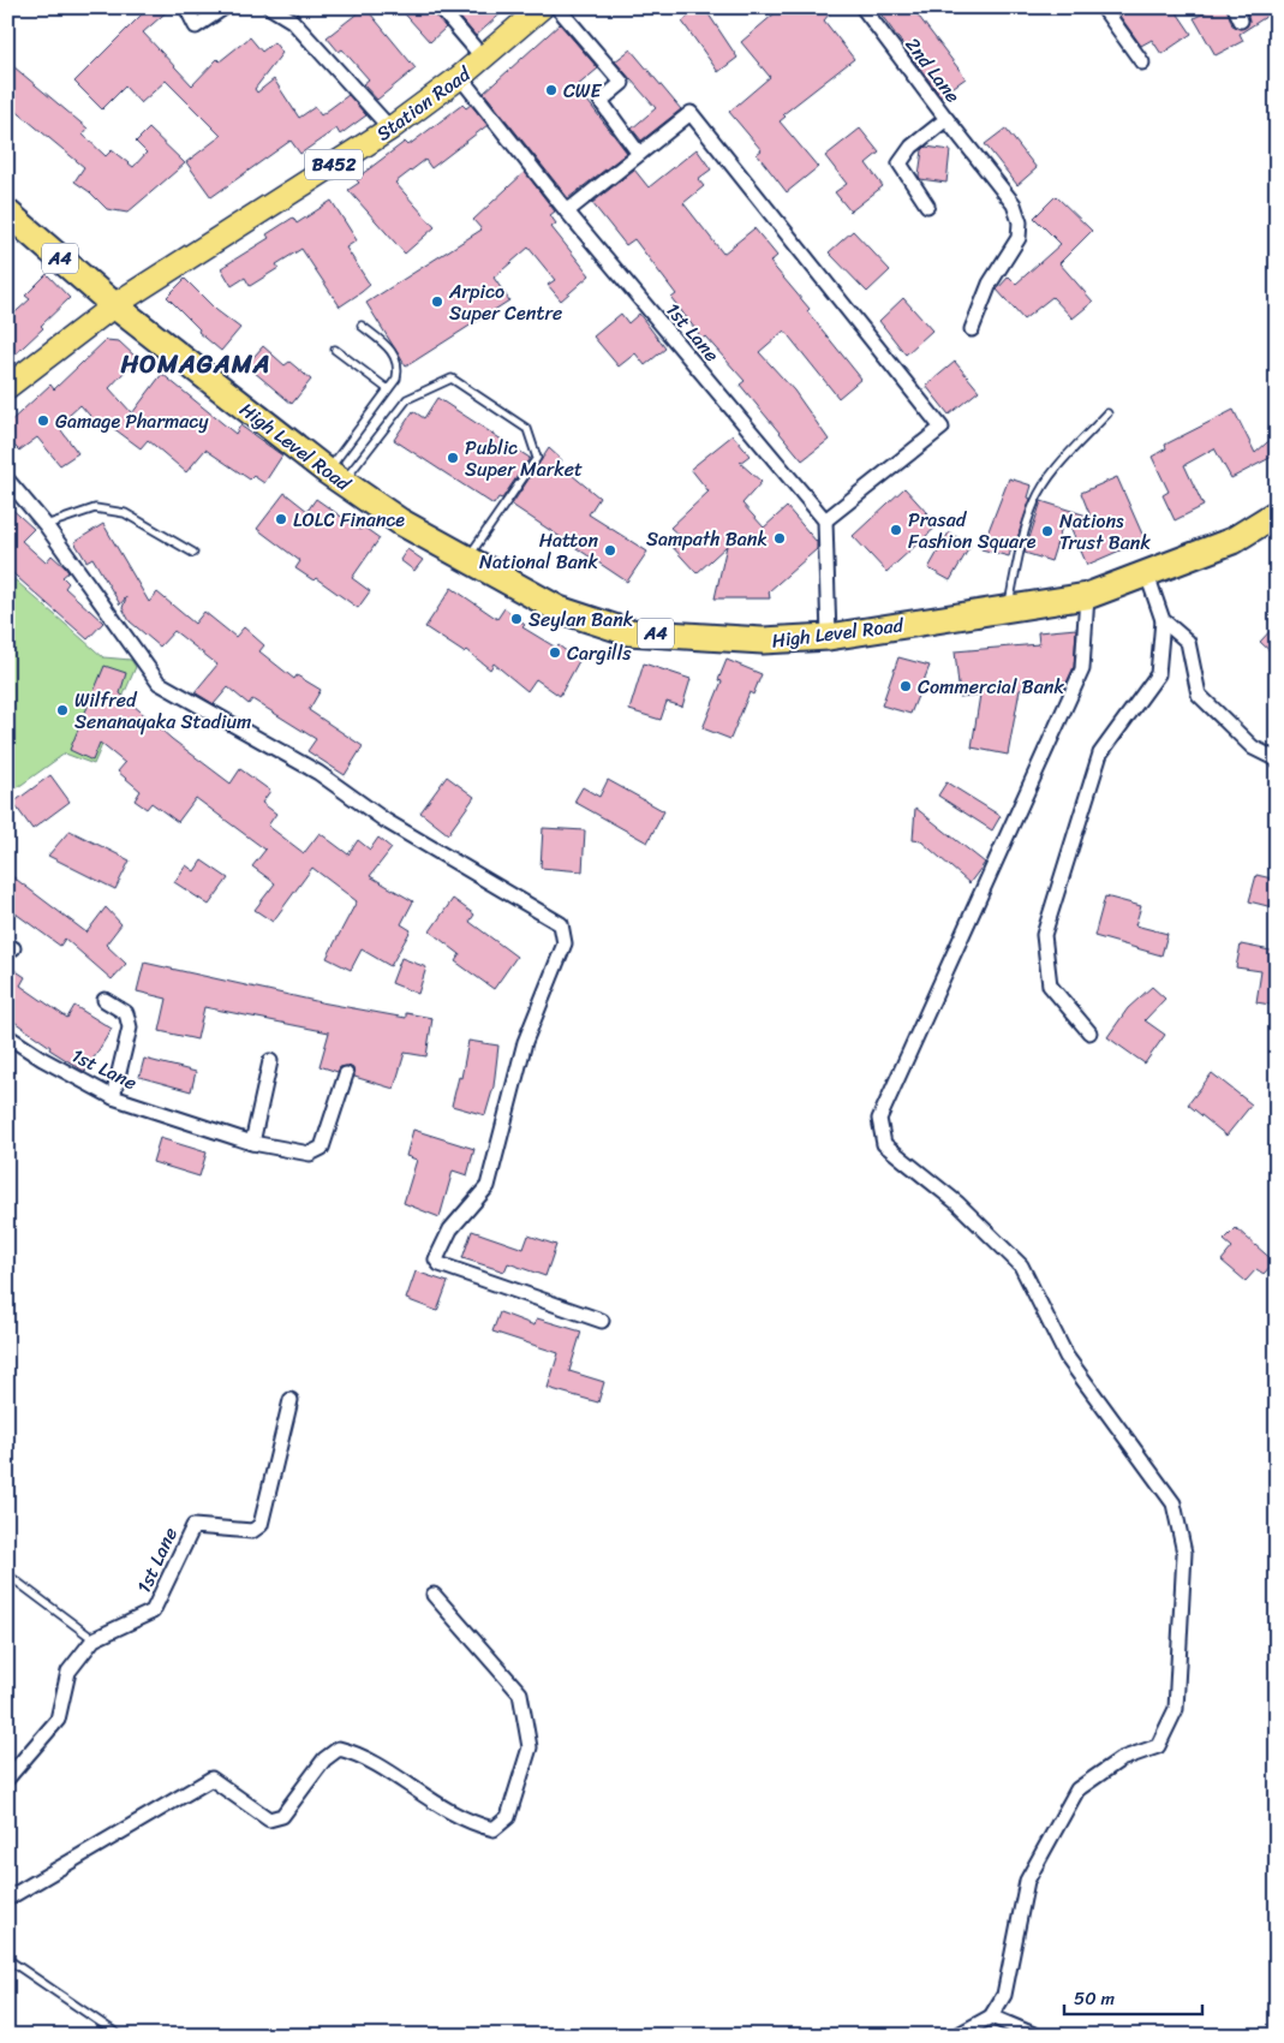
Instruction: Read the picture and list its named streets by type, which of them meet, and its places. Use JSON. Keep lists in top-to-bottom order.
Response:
{
  "streets": {
    "highway": ["A4", "High Level Road"],
    "main road": ["Station Road", "B452"],
    "street": ["2nd Lane", "1st Lane"]
  },
  "crossings": [
    ["Station Road", "B452"],
    ["Station Road", "1st Lane"],
    ["Station Road", "High Level Road"],
    ["B452", "High Level Road"]
  ],
  "districts": ["HOMAGAMA"],
  "places": [
    "CWE",
    "Arpico Super Centre",
    "Gamage Pharmacy",
    "Public Super Market",
    "LOLC Finance",
    "Prasad Fashion Square",
    "Nations Trust Bank",
    "Sampath Bank",
    "Hatton National Bank",
    "Seylan Bank",
    "Cargills",
    "Commercial Bank",
    "Wilfred Senanayaka Stadium"
  ],
  "scale_bar": "50 m"
}
